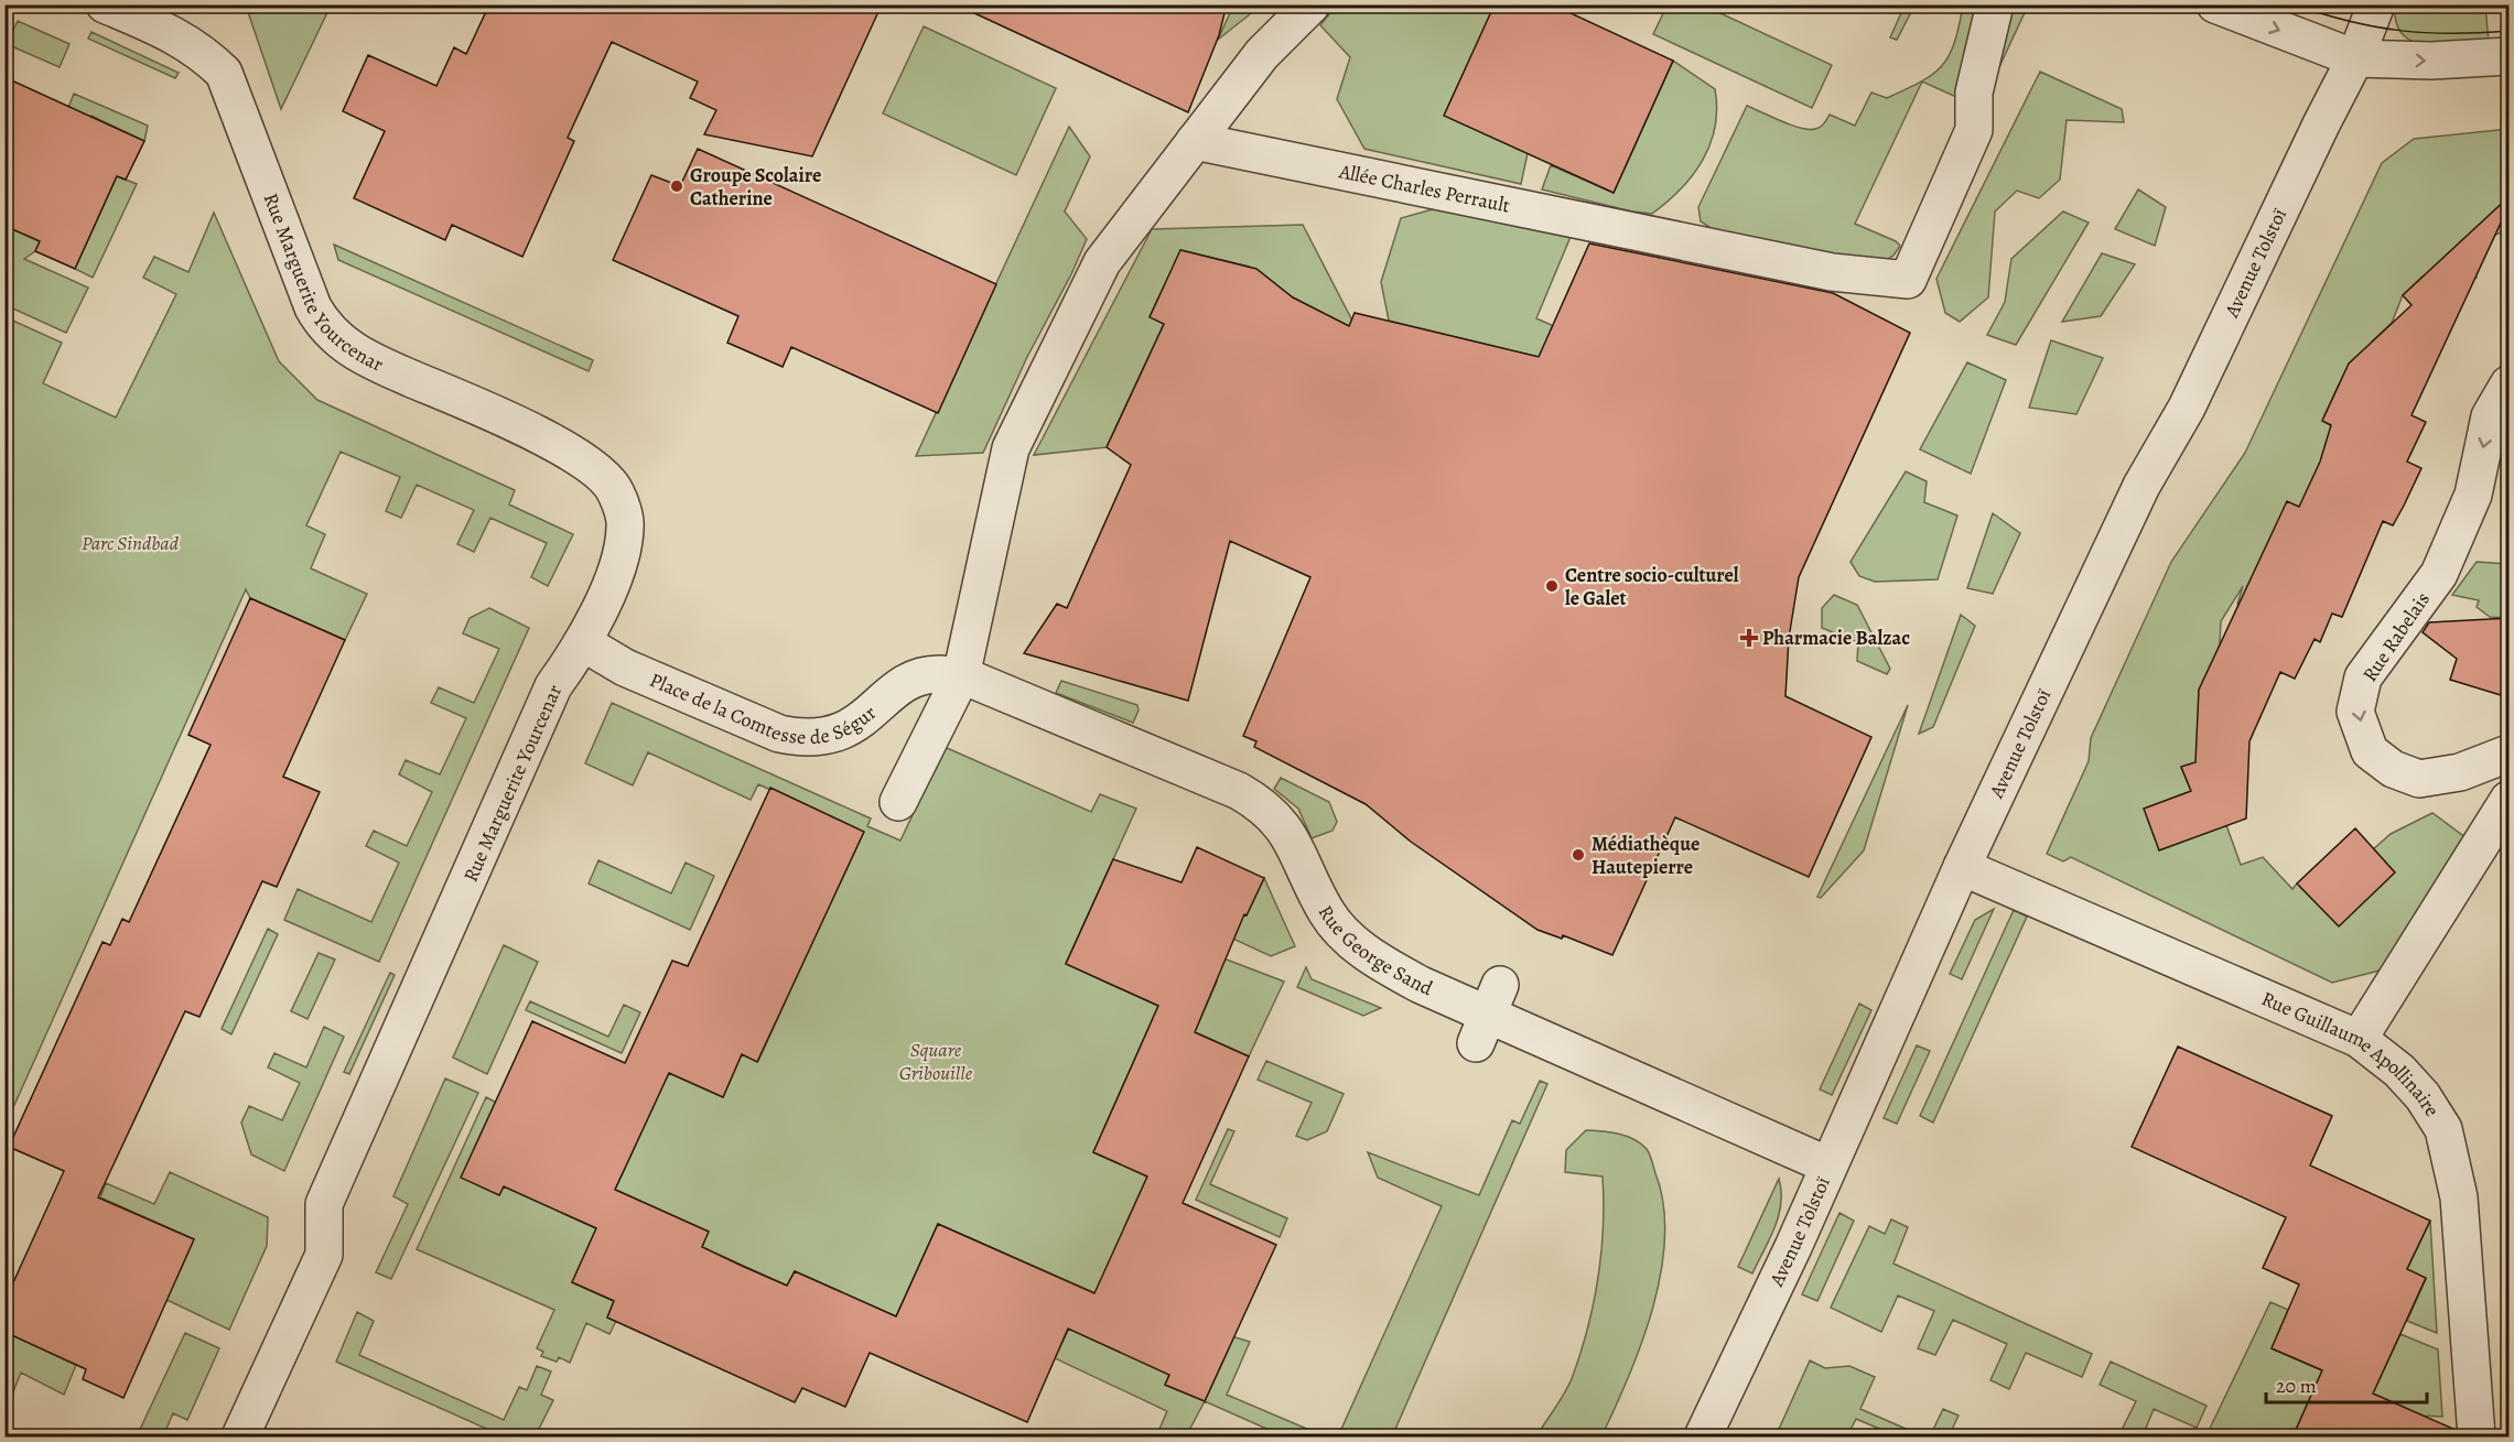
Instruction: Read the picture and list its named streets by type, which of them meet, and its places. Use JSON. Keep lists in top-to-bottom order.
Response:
{
  "streets": {
    "street": [
      "Allée Charles Perrault",
      "Avenue Tolstoï",
      "Rue Marguerite Yourcenar",
      "Rue Rabelais",
      "Place de la Comtesse de Ségur",
      "Rue George Sand",
      "Rue Guillaume Apollinaire"
    ]
  },
  "crossings": [
    ["Avenue Tolstoï", "Rue George Sand"],
    ["Avenue Tolstoï", "Rue Guillaume Apollinaire"],
    ["Rue Marguerite Yourcenar", "Place de la Comtesse de Ségur"],
    ["Place de la Comtesse de Ségur", "Rue George Sand"]
  ],
  "parks": ["Parc Sindbad", "Square Gribouille"],
  "places": {
    "other": ["Groupe Scolaire Catherine", "Centre socio-culturel le Galet", "Médiathèque Hautepierre"],
    "health": ["Pharmacie Balzac"]
  },
  "scale_bar": "20 m"
}
